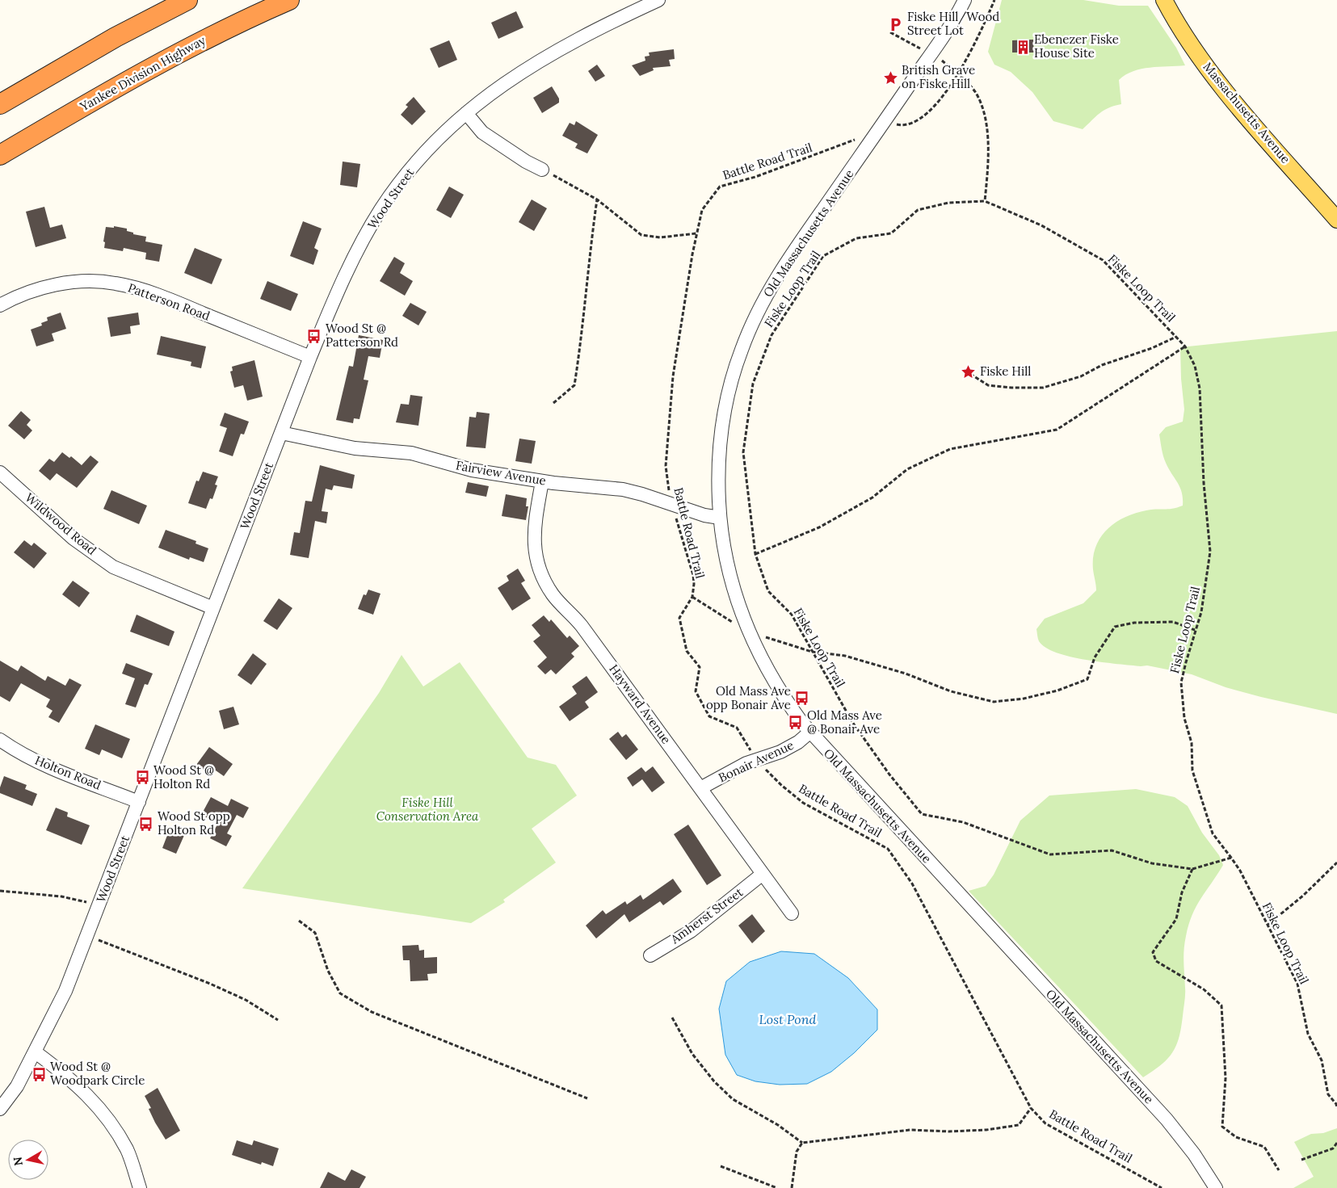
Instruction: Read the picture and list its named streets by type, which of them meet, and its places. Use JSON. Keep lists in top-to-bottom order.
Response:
{
  "streets": {
    "highway": ["Yankee Division Highway"],
    "main road": ["Massachusetts Avenue"],
    "street": [
      "Wood Street",
      "Old Massachusetts Avenue",
      "Patterson Road",
      "Fairview Avenue",
      "Wildwood Road",
      "Hayward Avenue",
      "Bonair Avenue",
      "Holton Road",
      "Amherst Street"
    ],
    "path": ["Battle Road Trail", "Fiske Loop Trail"]
  },
  "crossings": [
    ["Battle Road Trail", "Fairview Avenue"],
    ["Battle Road Trail", "Bonair Avenue"],
    ["Wood Street", "Patterson Road"],
    ["Wood Street", "Fairview Avenue"],
    ["Wood Street", "Wildwood Road"],
    ["Wood Street", "Holton Road"],
    ["Old Massachusetts Avenue", "Fairview Avenue"],
    ["Old Massachusetts Avenue", "Bonair Avenue"],
    ["Fairview Avenue", "Hayward Avenue"],
    ["Hayward Avenue", "Bonair Avenue"],
    ["Hayward Avenue", "Amherst Street"]
  ],
  "water": ["Lost Pond"],
  "parks": ["Fiske Hill Conservation Area"],
  "places": {
    "parking": ["Fiske Hill/Wood Street Lot"],
    "building": ["Ebenezer Fiske House Site"],
    "place": ["British Grave on Fiske Hill", "Fiske Hill"],
    "bus stop": [
      "Wood St @ Patterson Rd",
      "Old Mass Ave opp Bonair Ave",
      "Old Mass Ave @ Bonair Ave",
      "Wood St @ Holton Rd",
      "Wood St opp Holton Rd",
      "Wood St @ Woodpark Circle"
    ]
  },
  "north": "left"
}
